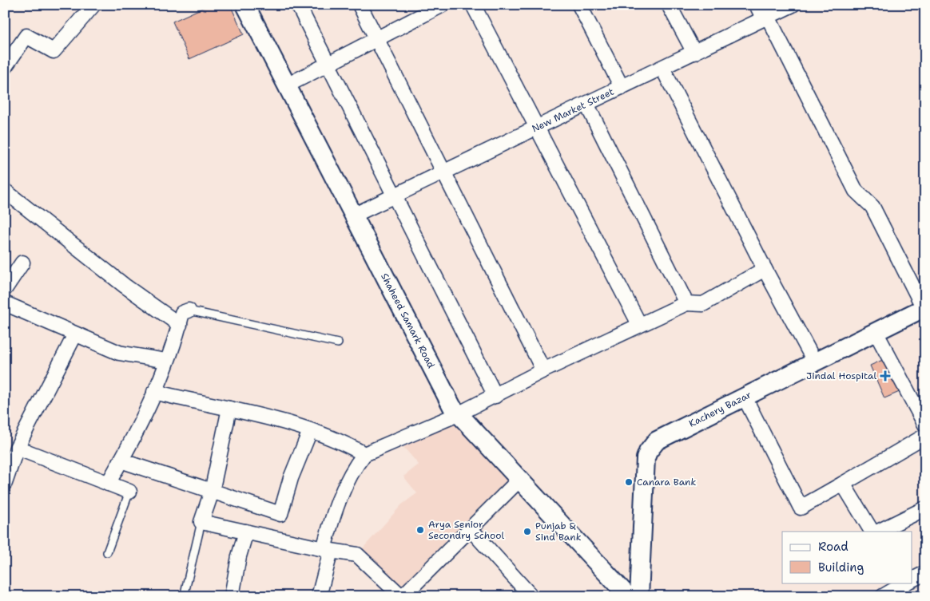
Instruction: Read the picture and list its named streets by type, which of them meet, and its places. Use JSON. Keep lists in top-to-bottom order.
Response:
{
  "streets": {
    "street": ["New Market Street", "Shaheed Samark Road", "Kachery Bazar"]
  },
  "crossings": [
    ["New Market Street", "Shaheed Samark Road"]
  ],
  "places": {
    "health": ["Jindal Hospital"],
    "other": ["Canara Bank", "Arya Senior Secondry School", "Punjab & Sind Bank"]
  },
  "legend": ["Road", "Building"]
}
